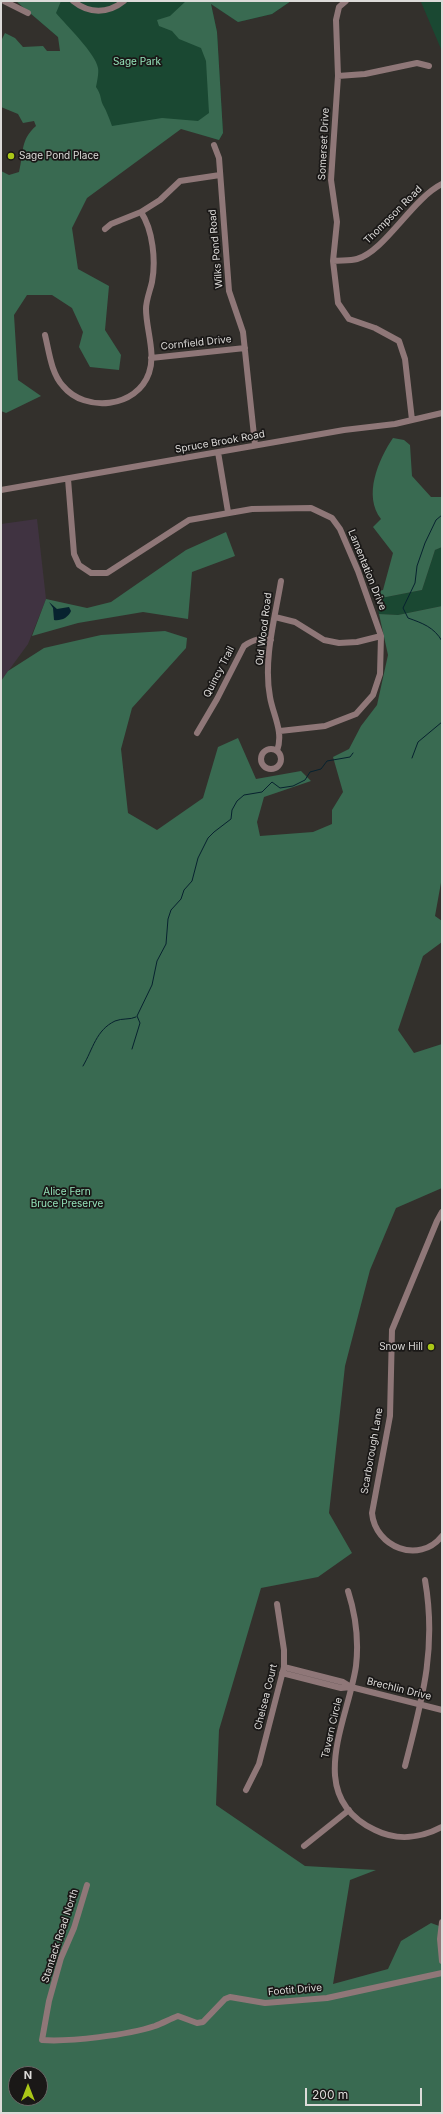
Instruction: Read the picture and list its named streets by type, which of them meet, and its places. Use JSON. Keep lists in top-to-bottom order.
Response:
{
  "streets": {
    "street": [
      "Somerset Drive",
      "Thompson Road",
      "Wilks Pond Road",
      "Cornfield Drive",
      "Spruce Brook Road",
      "Lamentation Drive",
      "Old Wood Road",
      "Quincy Trail",
      "Scarborough Lane",
      "Brechlin Drive",
      "Chelsea Court",
      "Tavern Circle",
      "Stantack Road North",
      "Footit Drive"
    ]
  },
  "crossings": [
    ["Somerset Drive", "Thompson Road"],
    ["Somerset Drive", "Spruce Brook Road"],
    ["Wilks Pond Road", "Cornfield Drive"],
    ["Wilks Pond Road", "Spruce Brook Road"],
    ["Spruce Brook Road", "Lamentation Drive"],
    ["Lamentation Drive", "Old Wood Road"],
    ["Old Wood Road", "Quincy Trail"],
    ["Brechlin Drive", "Chelsea Court"],
    ["Brechlin Drive", "Tavern Circle"],
    ["Stantack Road North", "Footit Drive"]
  ],
  "parks": ["Sage Park", "Alice Fern Bruce Preserve"],
  "places": ["Sage Pond Place", "Snow Hill"],
  "scale_bar": "200 m",
  "north": "top"
}
